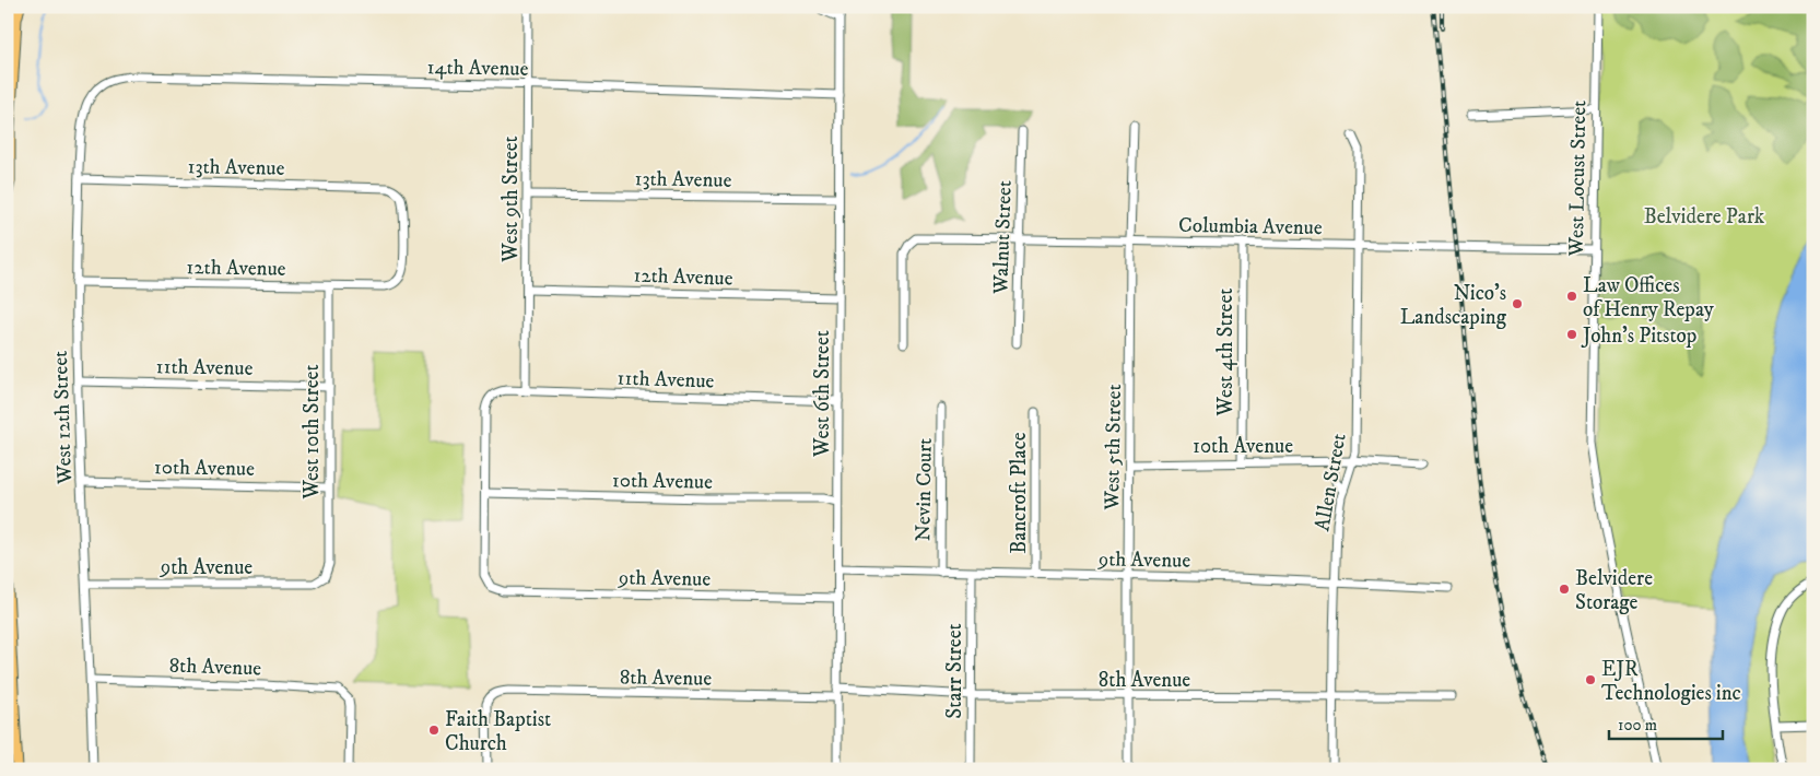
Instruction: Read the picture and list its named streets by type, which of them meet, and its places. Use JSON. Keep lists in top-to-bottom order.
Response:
{
  "streets": {
    "street": [
      "14th Avenue",
      "13th Avenue",
      "West Locust Street",
      "West 9th Street",
      "Columbia Avenue",
      "Walnut Street",
      "12th Avenue",
      "West 4th Street",
      "11th Avenue",
      "West 6th Street",
      "West 12th Street",
      "West 10th Street",
      "10th Avenue",
      "West 5th Street",
      "Allen Street",
      "Nevin Court",
      "Bancroft Place",
      "9th Avenue",
      "8th Avenue",
      "Starr Street"
    ]
  },
  "crossings": [
    ["14th Avenue", "West 9th Street"],
    ["14th Avenue", "West 6th Street"],
    ["14th Avenue", "West 12th Street"],
    ["13th Avenue", "West 9th Street"],
    ["13th Avenue", "12th Avenue"],
    ["13th Avenue", "West 6th Street"],
    ["13th Avenue", "West 12th Street"],
    ["West Locust Street", "Columbia Avenue"],
    ["West 9th Street", "12th Avenue"],
    ["West 9th Street", "11th Avenue"],
    ["Columbia Avenue", "Walnut Street"],
    ["Columbia Avenue", "West 4th Street"],
    ["Columbia Avenue", "West 5th Street"],
    ["Columbia Avenue", "Allen Street"],
    ["12th Avenue", "West 6th Street"],
    ["12th Avenue", "West 12th Street"],
    ["12th Avenue", "West 10th Street"],
    ["West 4th Street", "10th Avenue"],
    ["11th Avenue", "West 6th Street"],
    ["11th Avenue", "West 12th Street"],
    ["11th Avenue", "West 10th Street"],
    ["11th Avenue", "10th Avenue"],
    ["11th Avenue", "9th Avenue"],
    ["West 6th Street", "10th Avenue"],
    ["West 6th Street", "9th Avenue"],
    ["West 6th Street", "8th Avenue"],
    ["West 12th Street", "10th Avenue"],
    ["West 12th Street", "9th Avenue"],
    ["West 12th Street", "8th Avenue"],
    ["West 10th Street", "10th Avenue"],
    ["West 10th Street", "9th Avenue"],
    ["10th Avenue", "West 5th Street"],
    ["10th Avenue", "Allen Street"],
    ["10th Avenue", "9th Avenue"],
    ["West 5th Street", "9th Avenue"],
    ["West 5th Street", "8th Avenue"],
    ["Allen Street", "9th Avenue"],
    ["Allen Street", "8th Avenue"],
    ["Nevin Court", "9th Avenue"],
    ["Bancroft Place", "9th Avenue"],
    ["9th Avenue", "Starr Street"],
    ["8th Avenue", "Starr Street"]
  ],
  "parks": ["Belvidere Park"],
  "places": [
    "Law Offices of Henry Repay",
    "Nico's Landscaping",
    "John's Pitstop",
    "Belvidere Storage",
    "EJR Technologies inc",
    "Faith Baptist Church"
  ],
  "scale_bar": "100 m"
}
